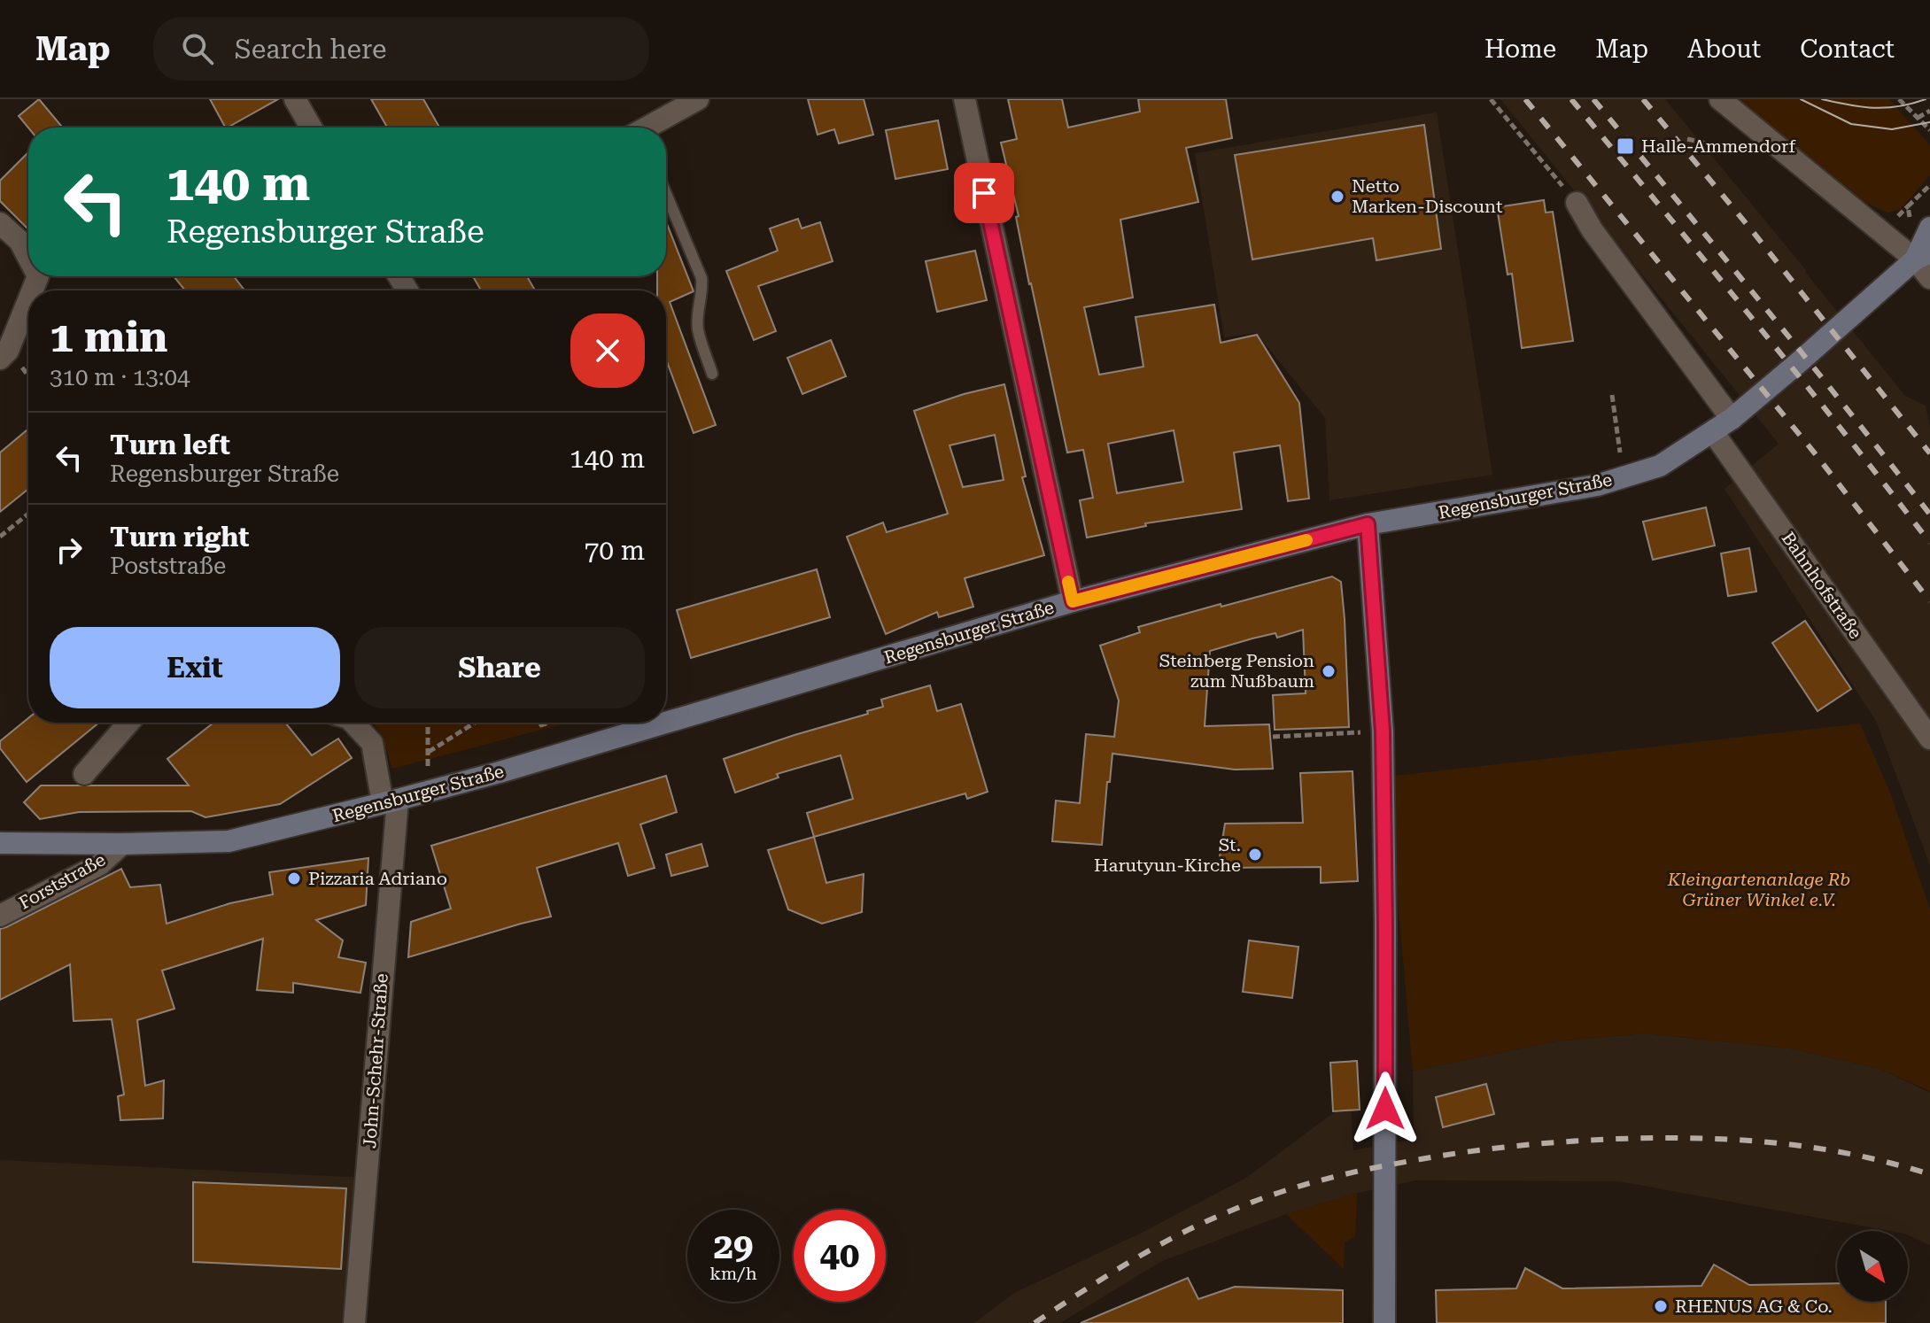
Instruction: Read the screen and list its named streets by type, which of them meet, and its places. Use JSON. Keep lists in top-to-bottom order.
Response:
{
  "streets": {
    "main road": ["Regensburger Straße"],
    "street": ["Bahnhofstraße", "Forststraße", "John-Schehr-Straße"]
  },
  "crossings": [
    ["Regensburger Straße", "Bahnhofstraße"],
    ["Regensburger Straße", "Forststraße"],
    ["Regensburger Straße", "John-Schehr-Straße"]
  ],
  "parks": ["Kleingartenanlage Rb Grüner Winkel e.V."],
  "places": {
    "transit": ["Halle-Ammendorf"],
    "other": [
      "Netto Marken-Discount",
      "Steinberg Pension zum Nußbaum",
      "St. Harutyun-Kirche",
      "Pizzaria Adriano",
      "RHENUS AG & Co."
    ]
  },
  "north": "bottom right",
  "page": {
    "header": "Map",
    "search": "Search here",
    "nav": [
      "Home",
      "Map",
      "About",
      "Contact"
    ],
    "turn": ["140 m", "Regensburger Straße"],
    "heading": ["1 min", "310 m · 13:04"],
    "list": [
      {
        "name": "Turn left",
        "note": "Regensburger Straße",
        "value": "140 m"
      },
      {
        "name": "Turn right",
        "note": "Poststraße",
        "value": "70 m"
      }
    ],
    "buttons": ["Exit", "Share"],
    "speed": "29 km/h",
    "limit": "40"
  }
}
